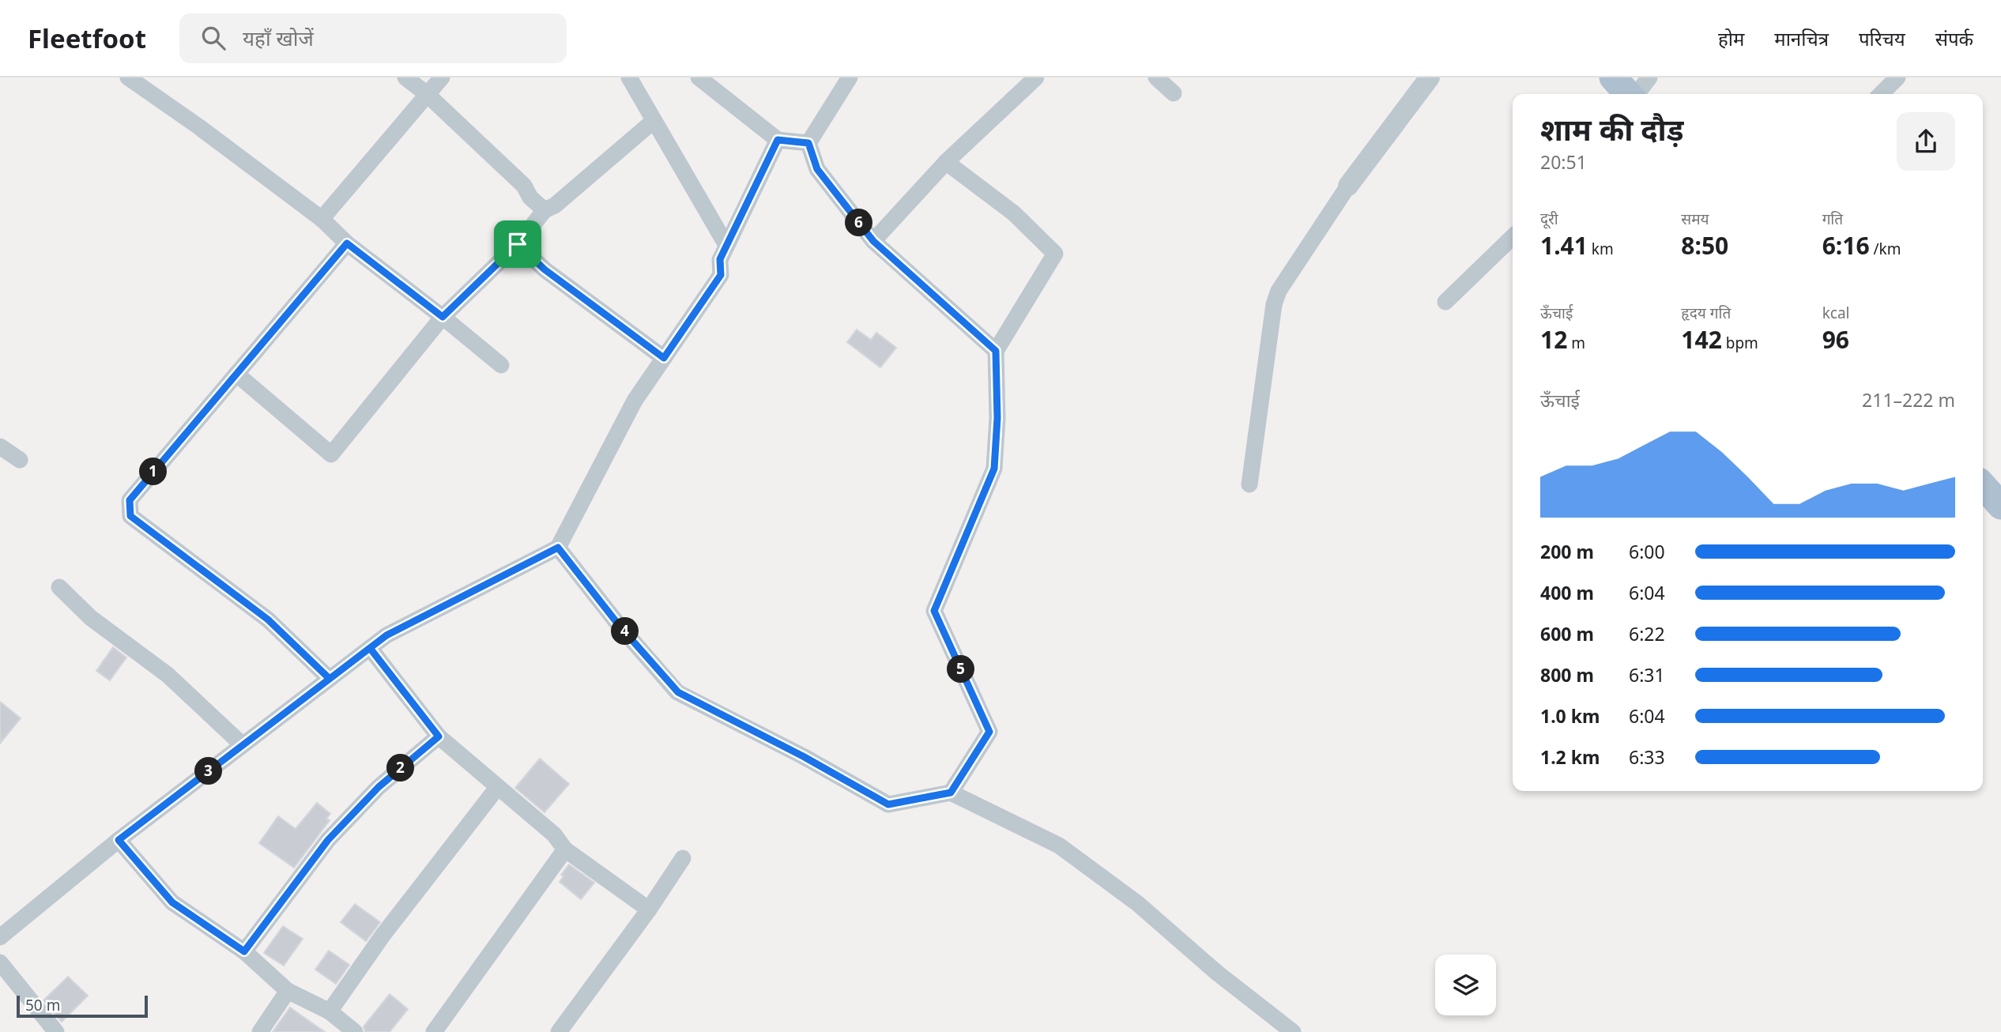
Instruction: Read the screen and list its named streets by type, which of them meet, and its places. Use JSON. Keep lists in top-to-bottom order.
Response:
{
  "scale_bar": "50 m",
  "page": {
    "header": "Fleetfoot",
    "search": "यहाँ खोजें",
    "nav": [
      "होम",
      "मानचित्र",
      "परिचय",
      "संपर्क"
    ],
    "heading": ["शाम की दौड़", "20:51"],
    "stats": [
      ["दूरी", "1.41 km"],
      ["समय", "8:50"],
      ["गति", "6:16 /km"],
      ["ऊँचाई", "12 m"],
      ["हृदय गति", "142 bpm"],
      ["kcal", "96"]
    ],
    "pins": [
      "6",
      "1",
      "4",
      "5",
      "2",
      "3"
    ],
    "chart": ["ऊँचाई", "211–222 m"],
    "list": [
      {
        "name": "200 m",
        "note": "6:00"
      },
      {
        "name": "400 m",
        "note": "6:04"
      },
      {
        "name": "600 m",
        "note": "6:22"
      },
      {
        "name": "800 m",
        "note": "6:31"
      },
      {
        "name": "1.0 km",
        "note": "6:04"
      },
      {
        "name": "1.2 km",
        "note": "6:33"
      }
    ],
    "scale": "50 m"
  }
}
